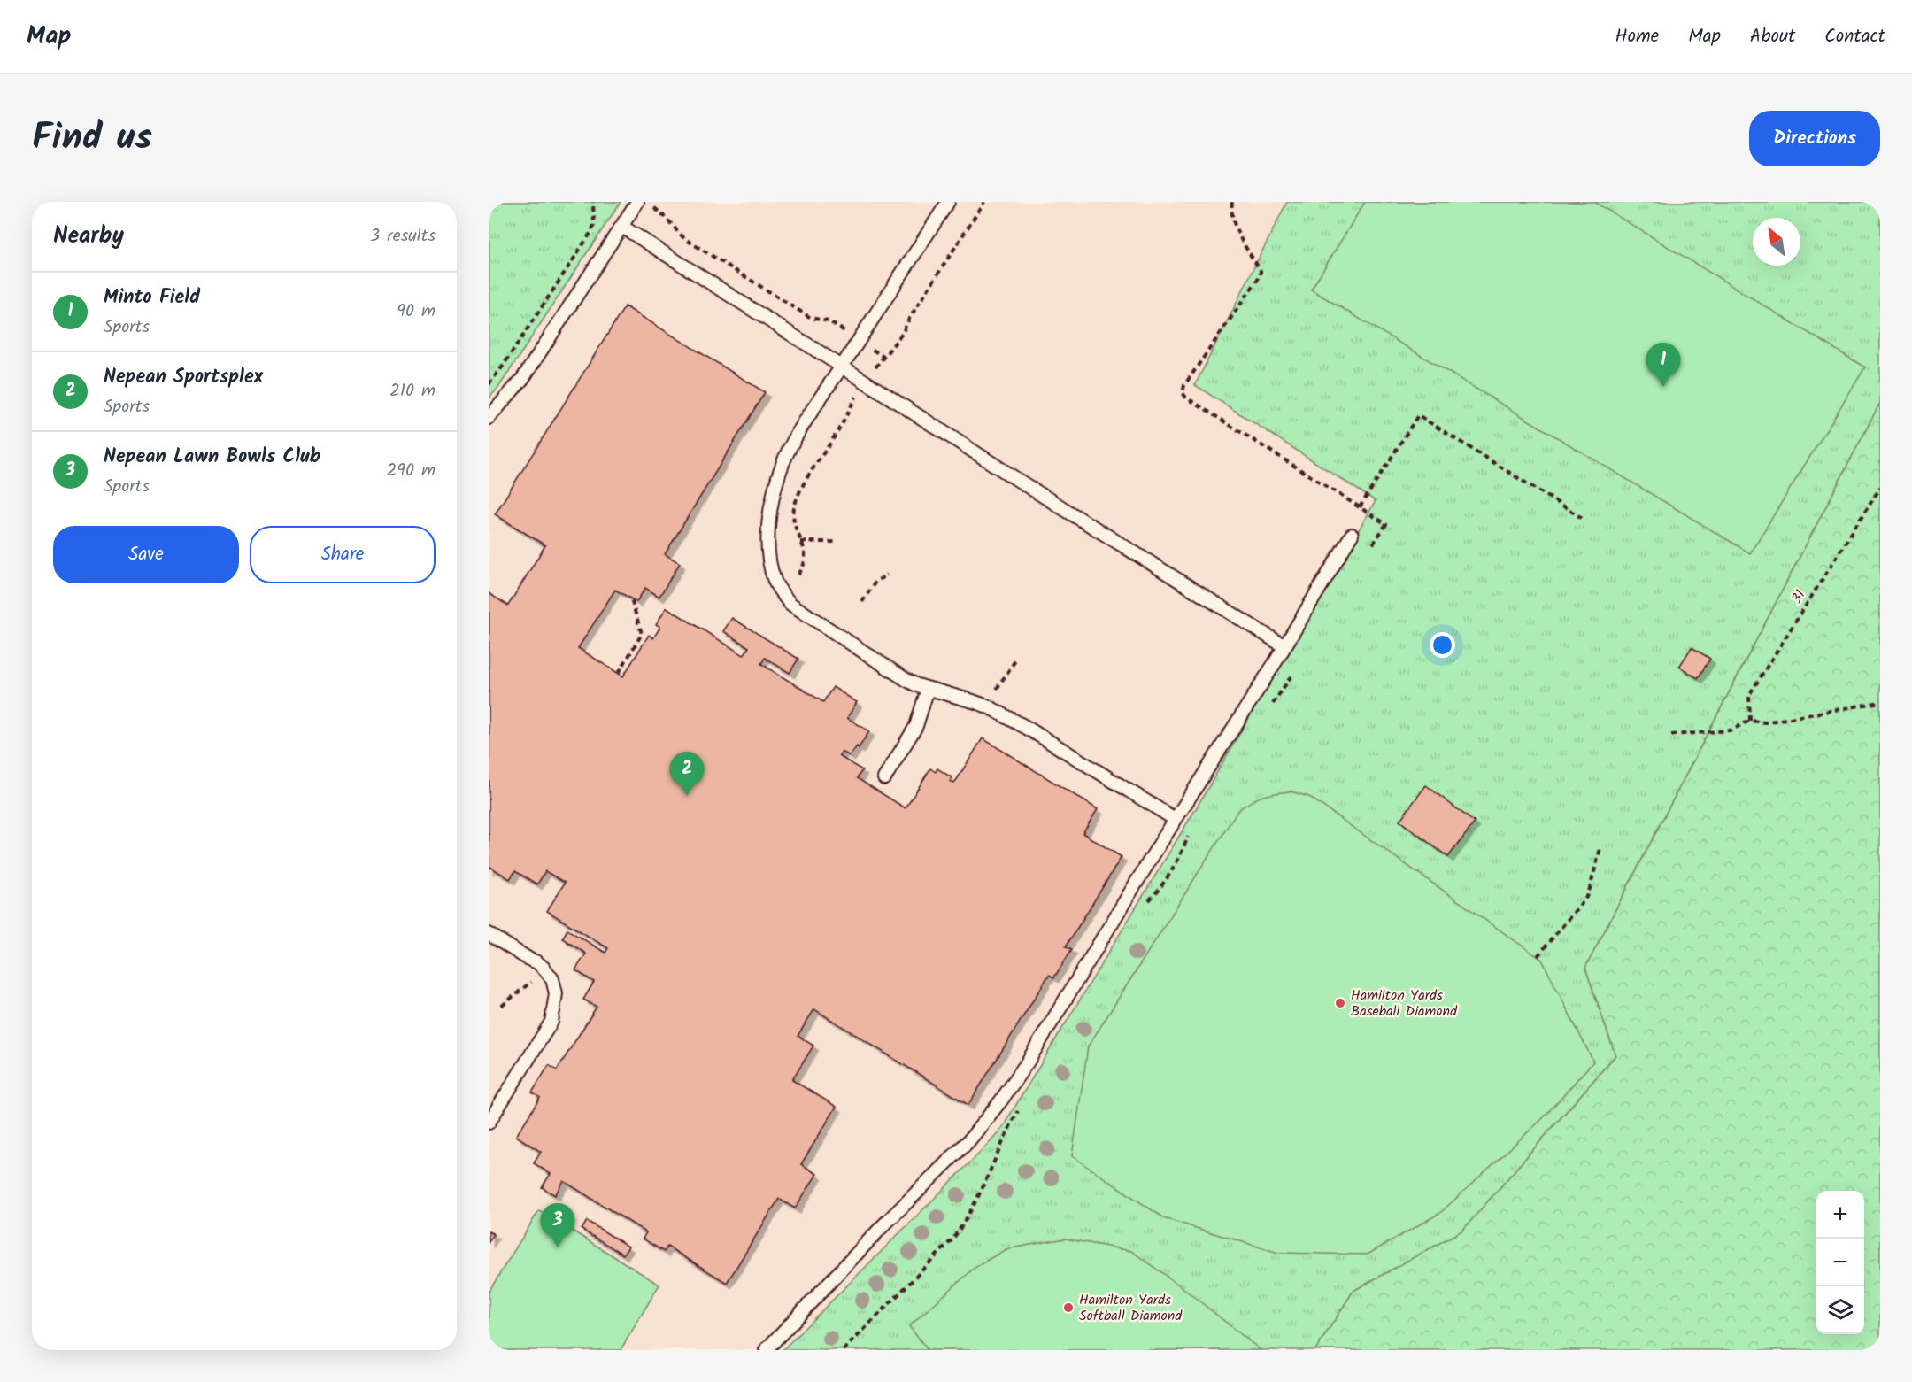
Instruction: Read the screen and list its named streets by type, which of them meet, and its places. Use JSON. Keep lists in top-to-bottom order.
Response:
{
  "streets": {
    "path": ["31"]
  },
  "places": ["Hamilton Yards Baseball Diamond", "Hamilton Yards Softball Diamond"],
  "north": "top left",
  "page": {
    "header": "Map",
    "nav": [
      "Home",
      "Map",
      "About",
      "Contact"
    ],
    "title": "Find us",
    "buttons": [
      "Directions",
      ["Save", "Share"]
    ],
    "heading": ["Nearby", "3 results"],
    "list": [
      {
        "mark": "1",
        "name": "Minto Field",
        "note": "Sports",
        "value": "90 m"
      },
      {
        "mark": "2",
        "name": "Nepean Sportsplex",
        "note": "Sports",
        "value": "210 m"
      },
      {
        "mark": "3",
        "name": "Nepean Lawn Bowls Club",
        "note": "Sports",
        "value": "290 m"
      }
    ],
    "pins": ["1", "2", "3"],
    "map_buttons": ["+", "−"]
  }
}
